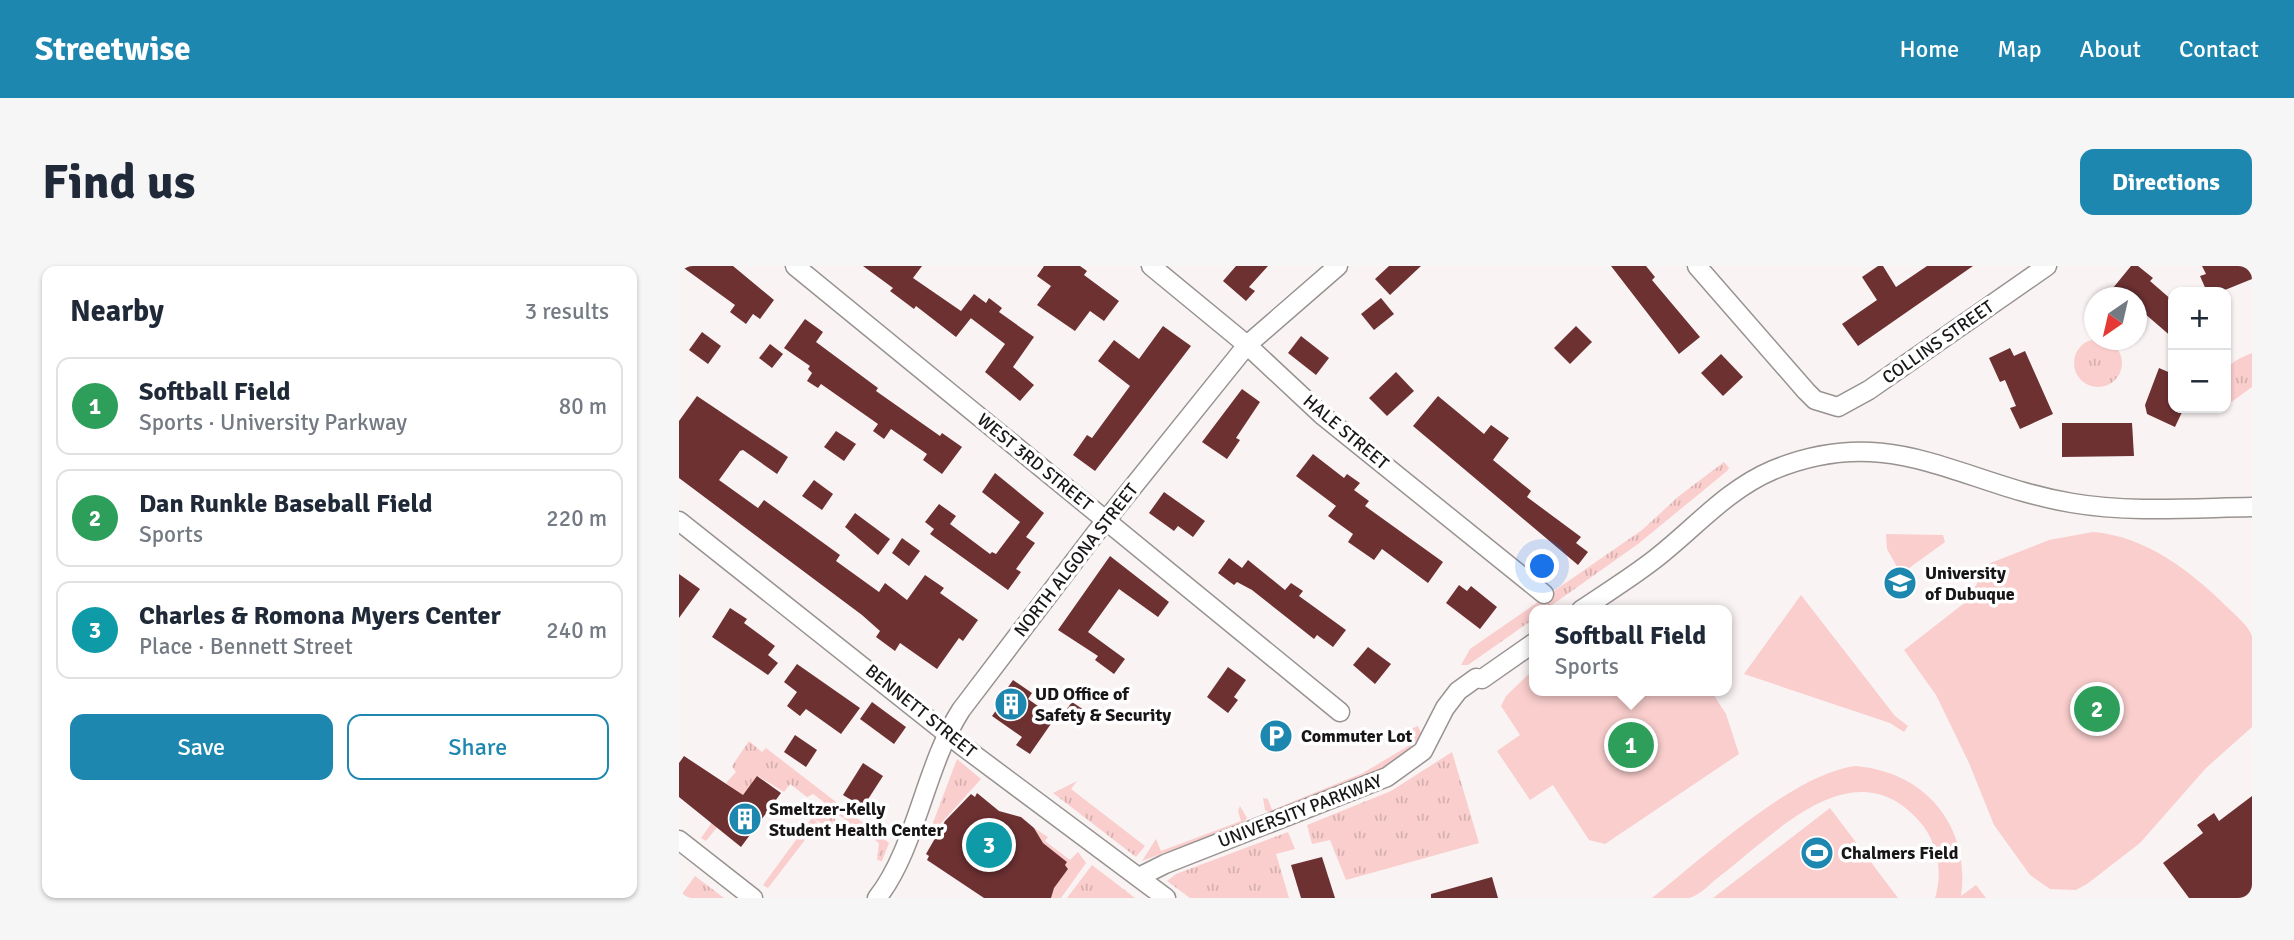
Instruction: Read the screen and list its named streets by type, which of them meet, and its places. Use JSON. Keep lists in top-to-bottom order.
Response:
{
  "streets": {
    "street": [
      "COLLINS STREET",
      "HALE STREET",
      "WEST 3RD STREET",
      "NORTH ALGONA STREET",
      "BENNETT STREET",
      "UNIVERSITY PARKWAY"
    ]
  },
  "crossings": [
    ["HALE STREET", "NORTH ALGONA STREET"],
    ["WEST 3RD STREET", "NORTH ALGONA STREET"],
    ["NORTH ALGONA STREET", "BENNETT STREET"],
    ["BENNETT STREET", "UNIVERSITY PARKWAY"]
  ],
  "places": {
    "school or university": ["University of Dubuque"],
    "building": ["UD Office of Safety & Security", "Smeltzer-Kelly Student Health Center"],
    "parking": ["Commuter Lot"],
    "sports": ["Chalmers Field"]
  },
  "north": "bottom left",
  "page": {
    "header": "Streetwise",
    "nav": [
      "Home",
      "Map",
      "About",
      "Contact"
    ],
    "buttons": [
      "Directions",
      ["Save", "Share"]
    ],
    "title": "Find us",
    "heading": ["Nearby", "3 results"],
    "map_buttons": ["+", "−"],
    "list": [
      {
        "mark": "1",
        "name": "Softball Field",
        "note": "Sports · University Parkway",
        "value": "80 m"
      },
      {
        "mark": "2",
        "name": "Dan Runkle Baseball Field",
        "note": "Sports",
        "value": "220 m"
      },
      {
        "mark": "3",
        "name": "Charles & Romona Myers Center",
        "note": "Place · Bennett Street",
        "value": "240 m"
      }
    ],
    "popup": ["Softball Field", "Sports"],
    "pins": ["2", "1", "3"]
  }
}
